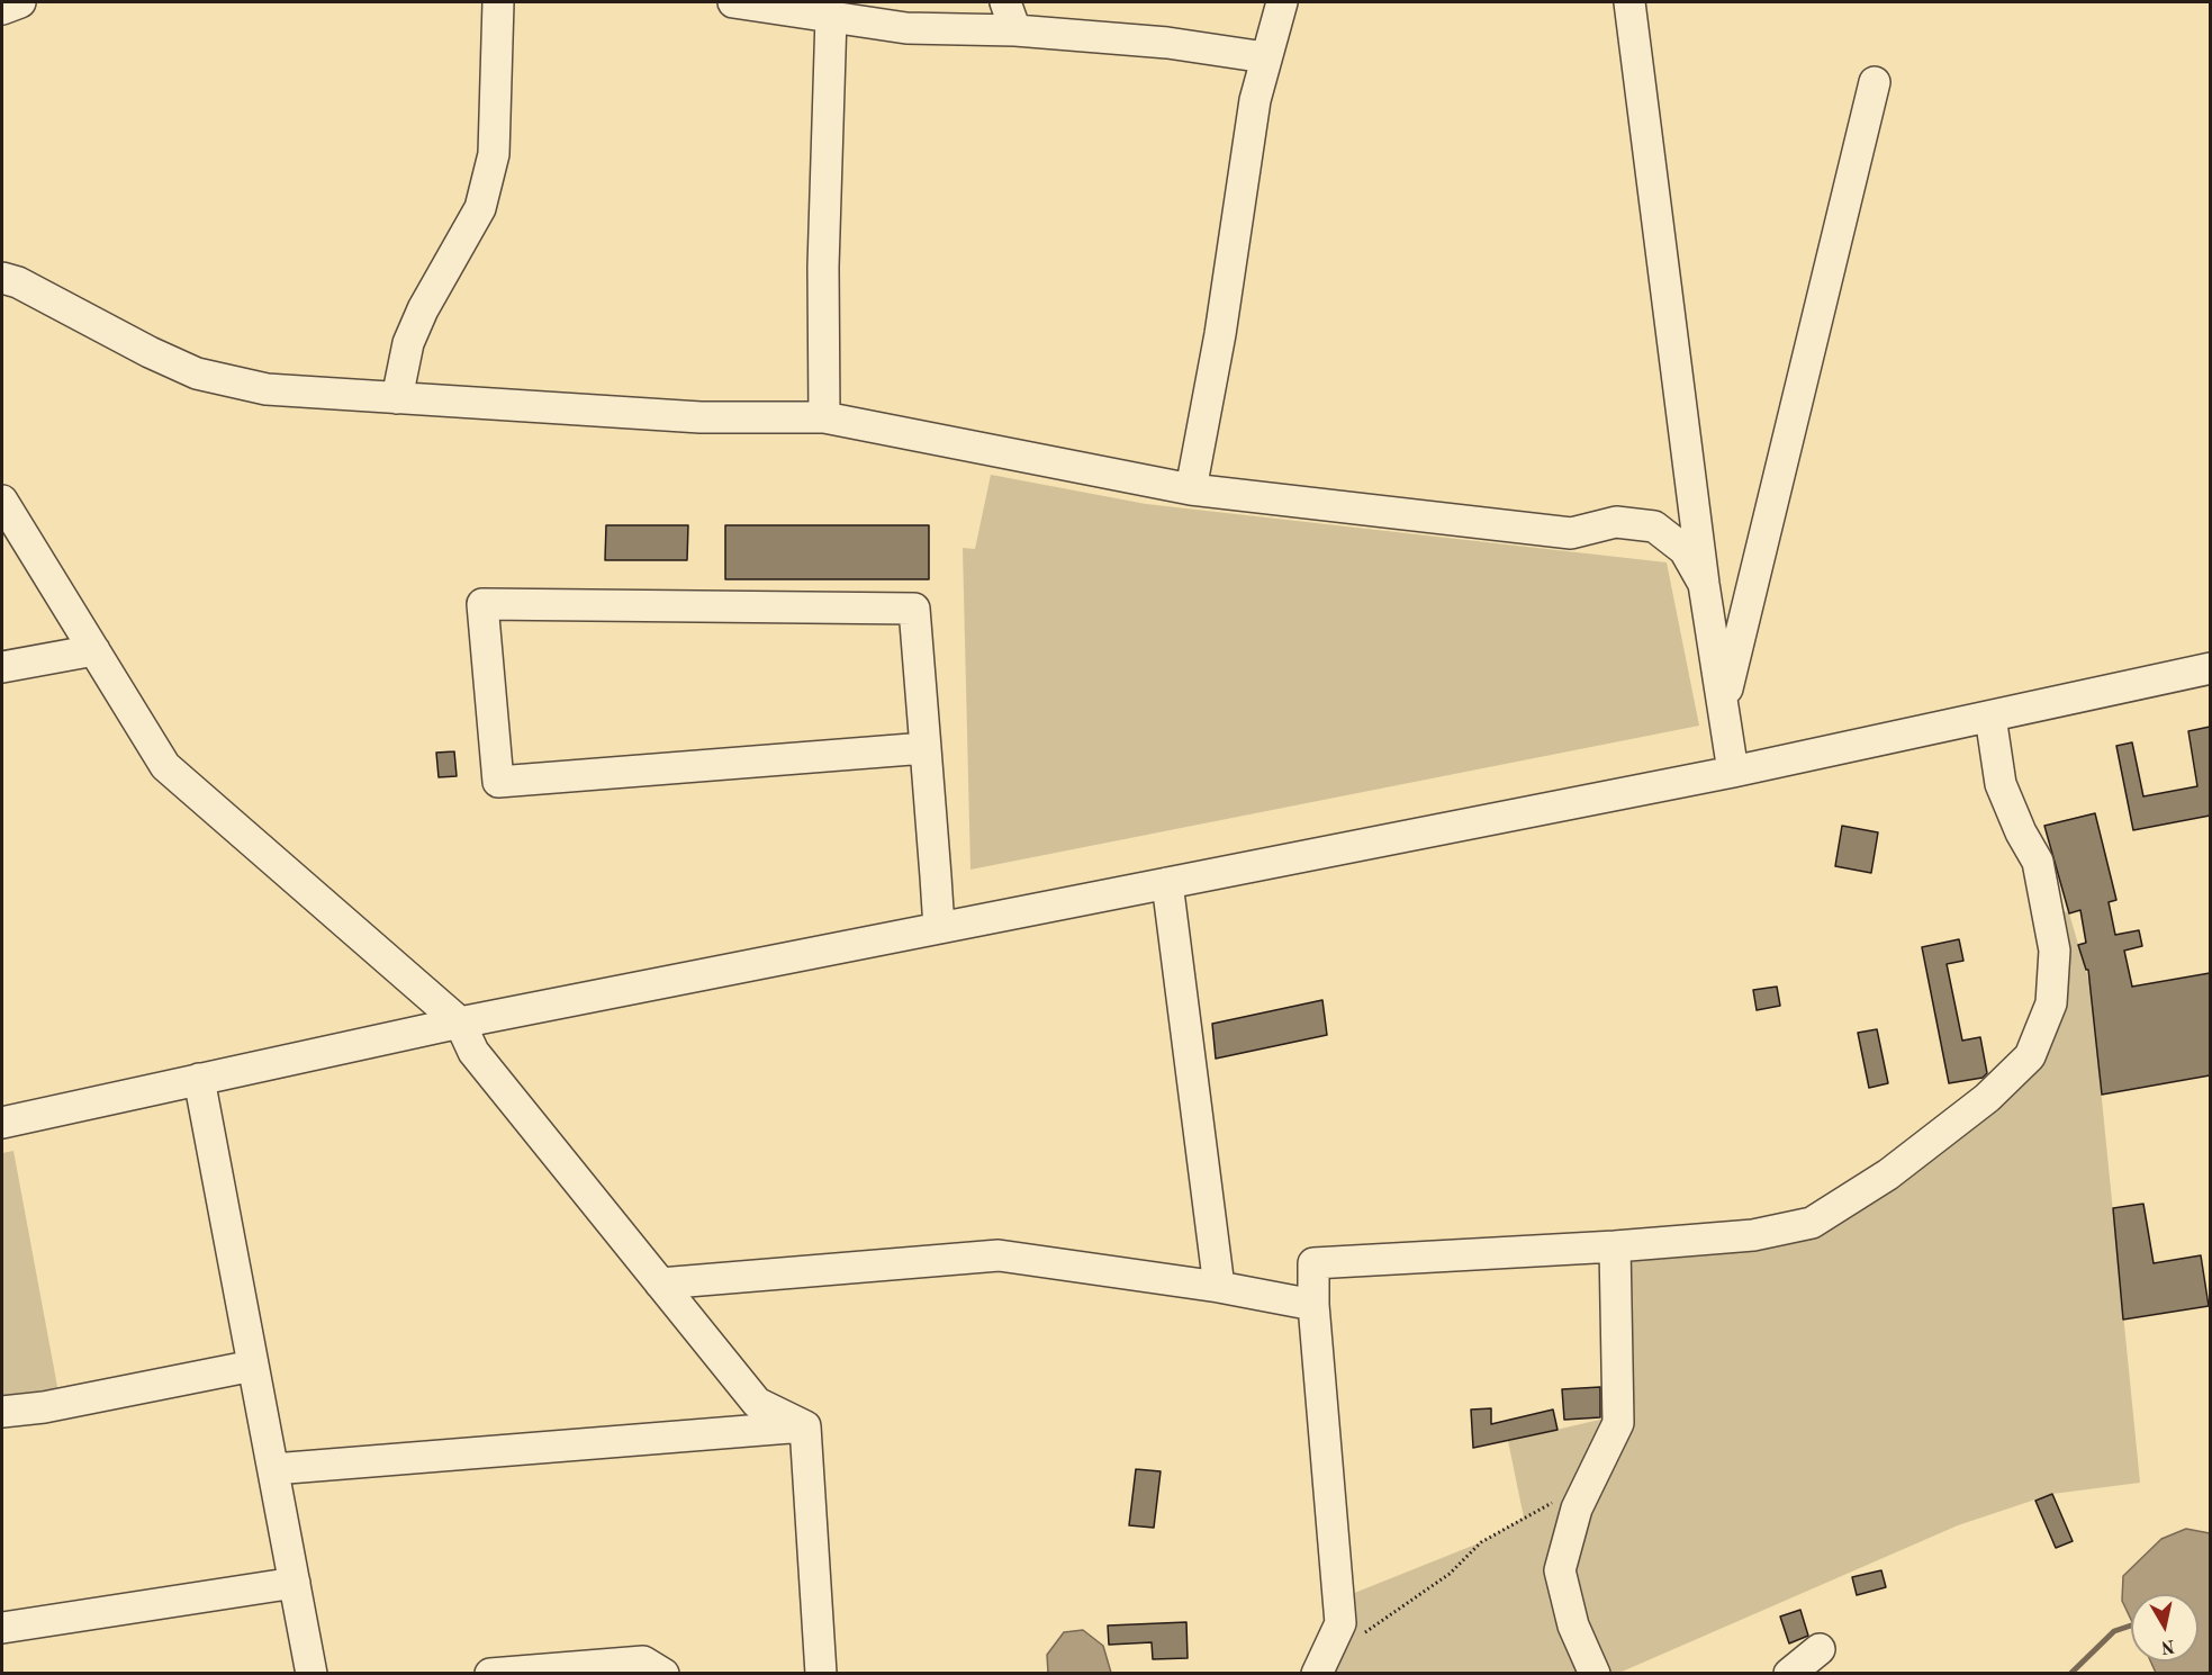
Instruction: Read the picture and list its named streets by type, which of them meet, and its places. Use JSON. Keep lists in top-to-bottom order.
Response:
{
  "north": "bottom"
}
